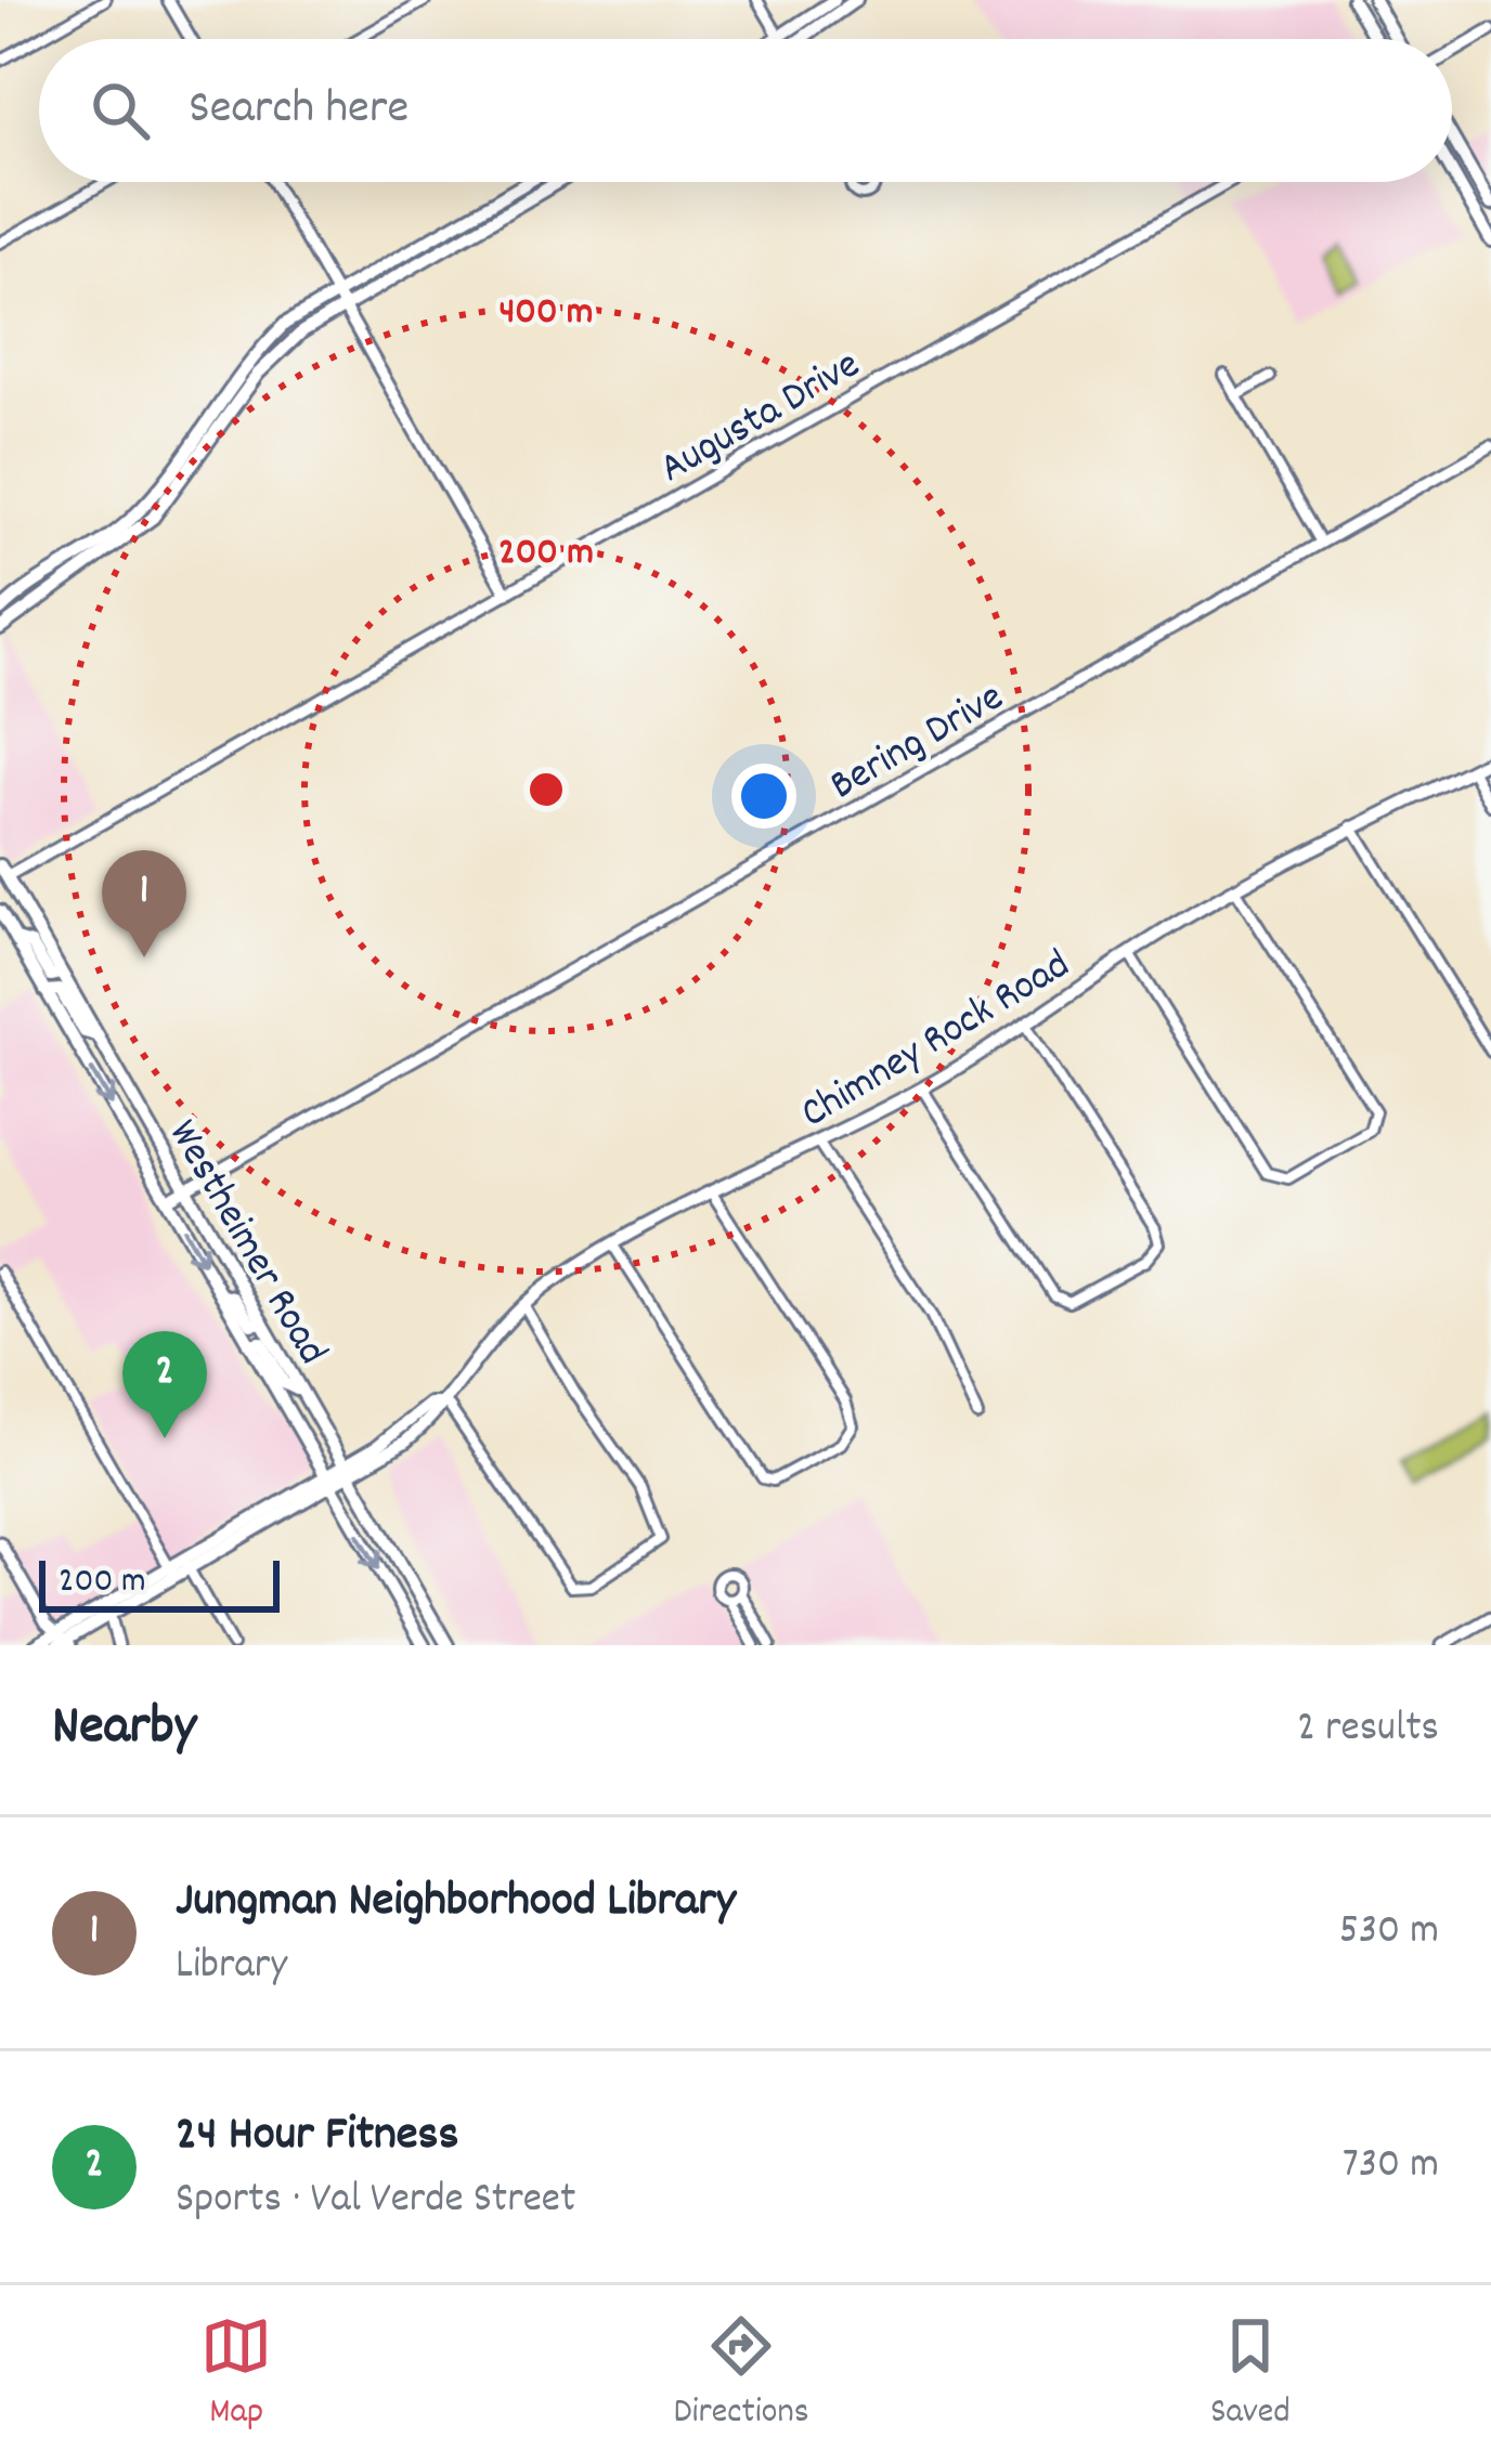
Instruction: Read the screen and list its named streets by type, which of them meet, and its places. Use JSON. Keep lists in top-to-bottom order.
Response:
{
  "streets": {
    "main road": ["Chimney Rock Road", "Westheimer Road"],
    "street": ["Augusta Drive", "Bering Drive"]
  },
  "crossings": [
    ["Augusta Drive", "Westheimer Road"],
    ["Bering Drive", "Westheimer Road"],
    ["Chimney Rock Road", "Westheimer Road"]
  ],
  "scale_bar": "200 m",
  "page": {
    "search": "Search here",
    "pins": ["1", "2"],
    "scale": "200 m",
    "heading": ["Nearby", "2 results"],
    "list": [
      {
        "mark": "1",
        "name": "Jungman Neighborhood Library",
        "note": "Library",
        "value": "530 m"
      },
      {
        "mark": "2",
        "name": "24 Hour Fitness",
        "note": "Sports · Val Verde Street",
        "value": "730 m"
      }
    ],
    "nav": ["Map", "Directions", "Saved"]
  },
  "rings": ["400 m", "200 m"]
}
